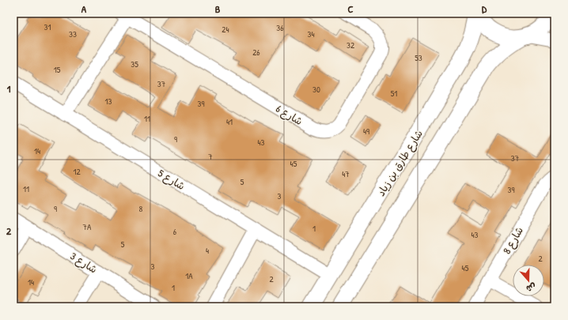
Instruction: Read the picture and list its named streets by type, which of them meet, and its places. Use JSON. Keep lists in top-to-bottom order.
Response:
{
  "streets": {
    "main road": ["شارع طارق بن زياد"],
    "street": [
      "شارع 6",
      "شارع 5",
      "شارع 8",
      "شارع 3"
    ]
  },
  "crossings": [
    ["شارع طارق بن زياد", "شارع 5"]
  ],
  "house_numbers": [
    "31",
    "36",
    "24",
    "33",
    "34",
    "32",
    "26",
    "53",
    "35",
    "15",
    "37",
    "30",
    "51",
    "13",
    "39",
    "11",
    "41",
    "49",
    "9",
    "43",
    "14",
    "7",
    "37",
    "45",
    "12",
    "47",
    "5",
    "11",
    "39",
    "3",
    "9",
    "8",
    "7A",
    "1",
    "6",
    "43",
    "5",
    "4",
    "2",
    "3",
    "45",
    "1A",
    "2",
    "14",
    "1"
  ],
  "north": "bottom",
  "grid": {
    "columns": [
      "A",
      "B",
      "C",
      "D"
    ],
    "rows": ["1", "2"]
  }
}
